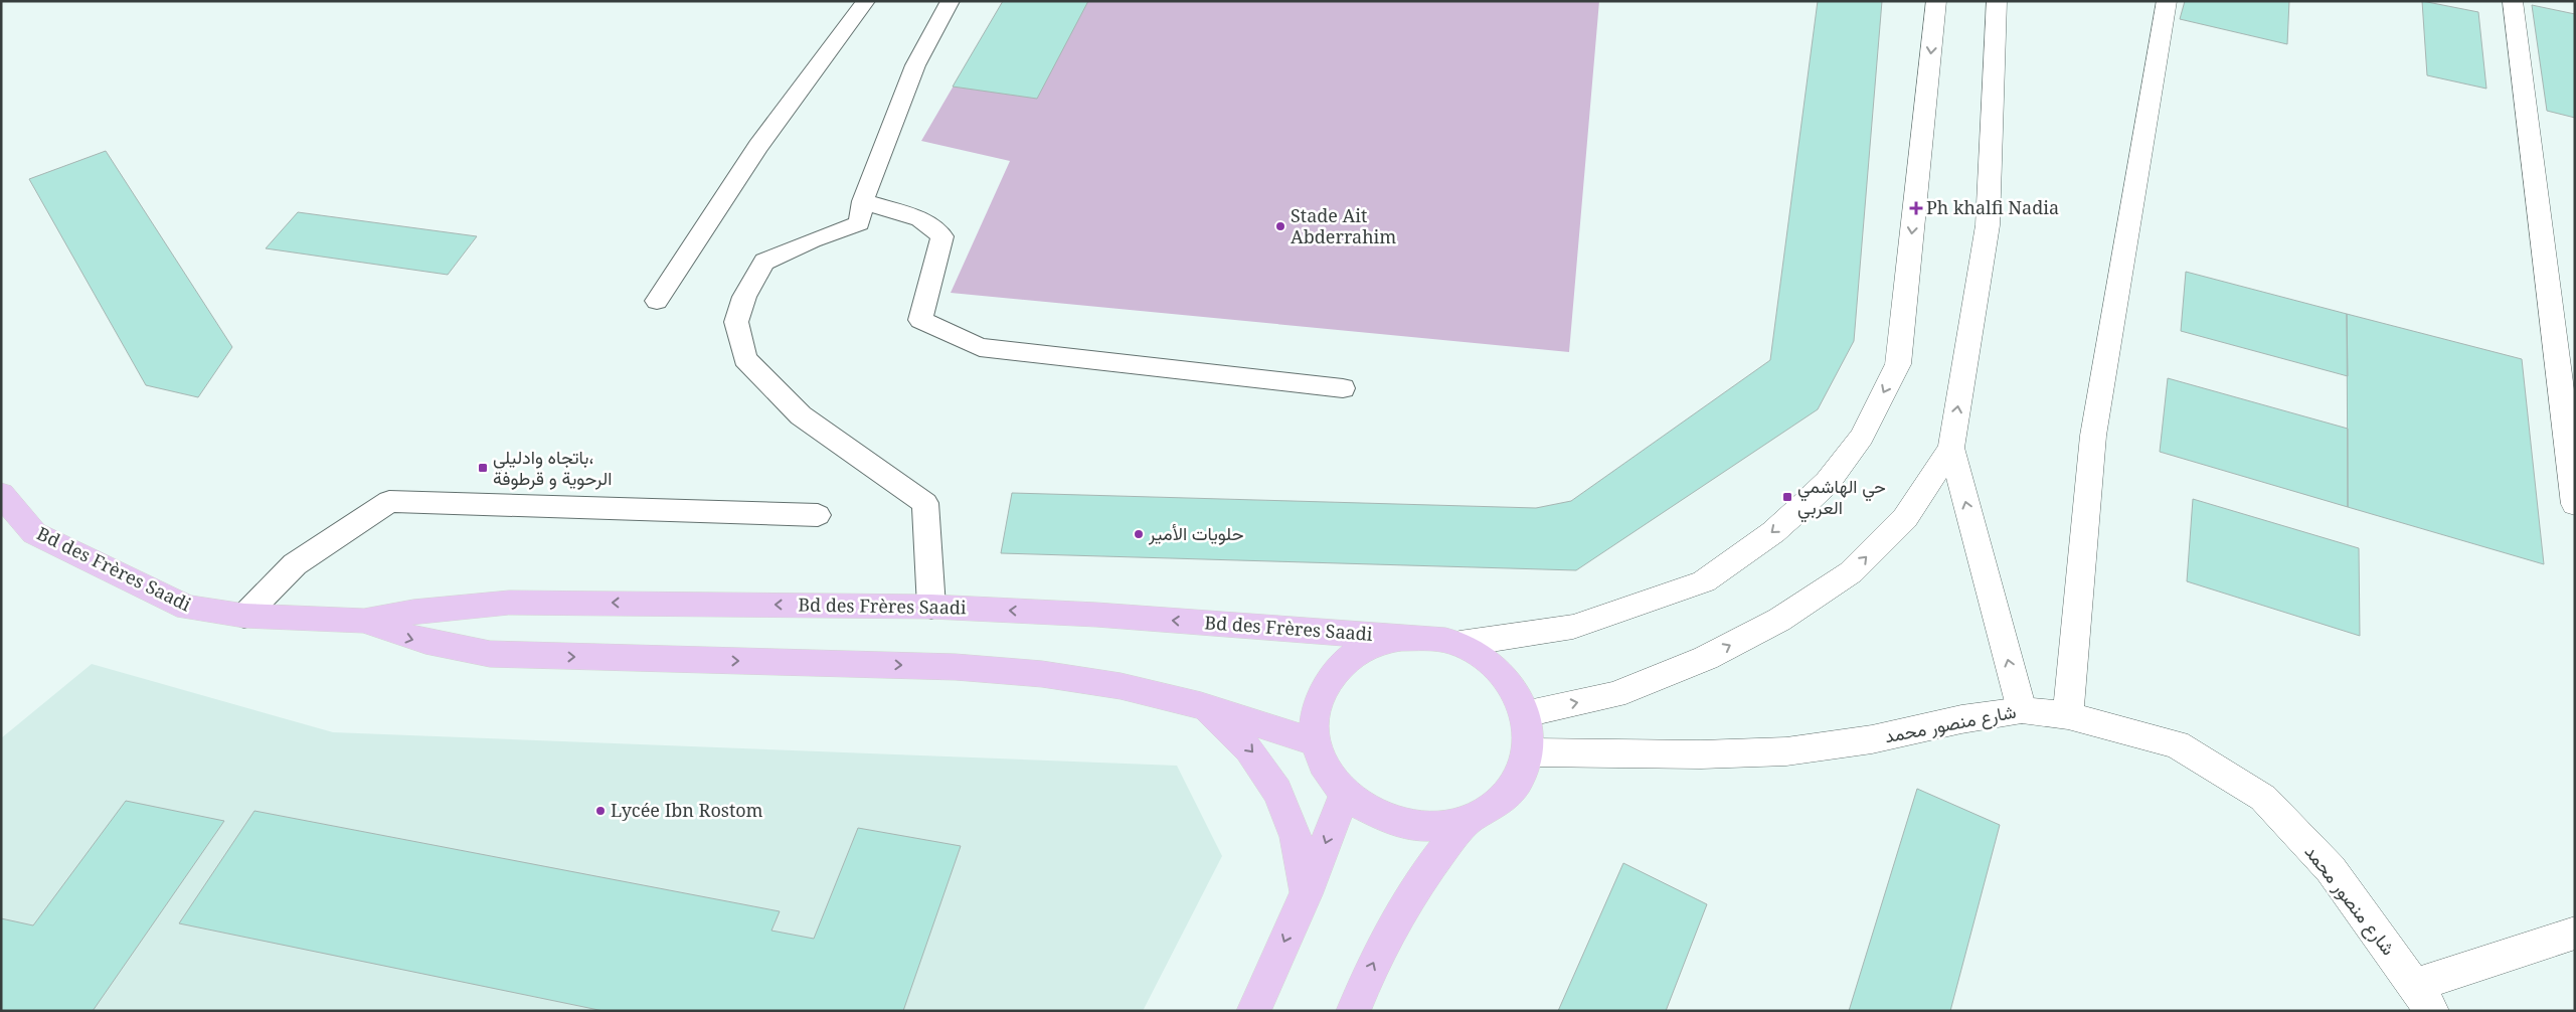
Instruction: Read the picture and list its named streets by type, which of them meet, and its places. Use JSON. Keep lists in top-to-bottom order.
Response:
{
  "streets": {
    "main road": ["Bd des Frères Saadi"],
    "street": ["شارع منصور محمد"]
  },
  "places": {
    "health": ["Ph khalfi Nadia"],
    "other": ["Stade Ait Abderrahim", "حلويات الأمير", "Lycée Ibn Rostom"],
    "transit": ["باتجاه وادليلي، الرحوية و قرطوفة", "حي الهاشمي العربي"]
  }
}
